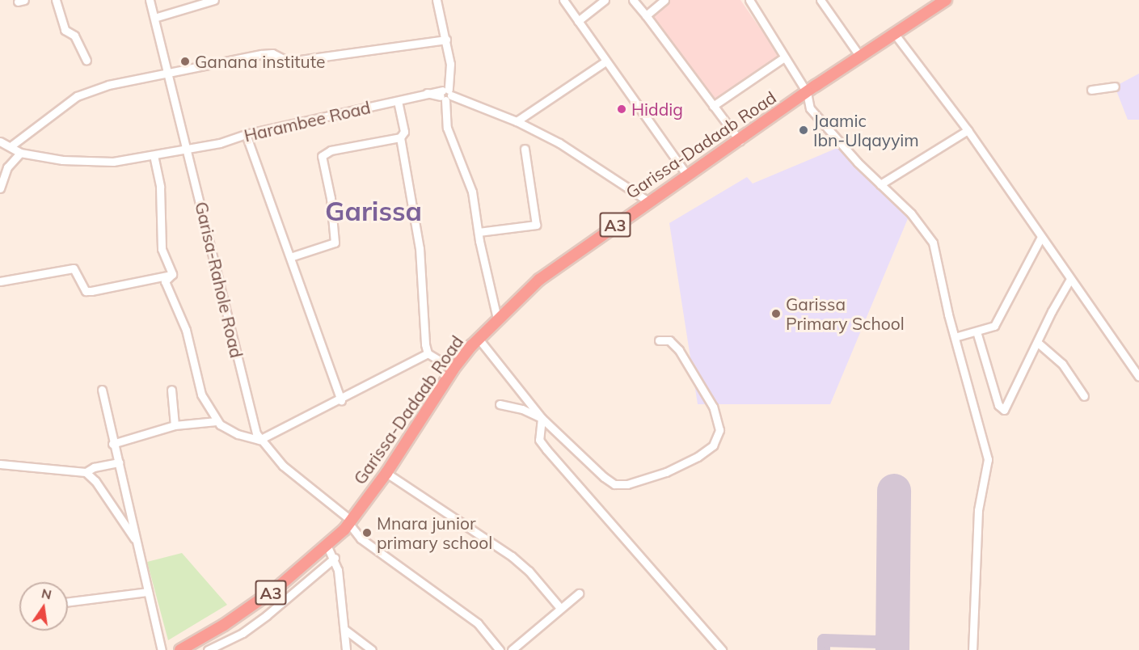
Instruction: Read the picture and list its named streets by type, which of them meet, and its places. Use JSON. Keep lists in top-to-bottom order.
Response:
{
  "streets": {
    "highway": ["Garissa-Dadaab Road", "A3"],
    "street": ["Harambee Road", "Garisa-Rahole Road"]
  },
  "crossings": [
    ["Harambee Road", "Garissa-Dadaab Road"],
    ["Harambee Road", "Garisa-Rahole Road"],
    ["Garissa-Dadaab Road", "A3"],
    ["Garissa-Dadaab Road", "Garisa-Rahole Road"],
    ["A3", "Garisa-Rahole Road"]
  ],
  "districts": ["Garissa"],
  "places": [
    "Ganana institute",
    "Hiddig",
    "Jaamic Ibn-Ulqayyim",
    "Garissa Primary School",
    "Mnara junior primary school"
  ],
  "north": "top"
}
